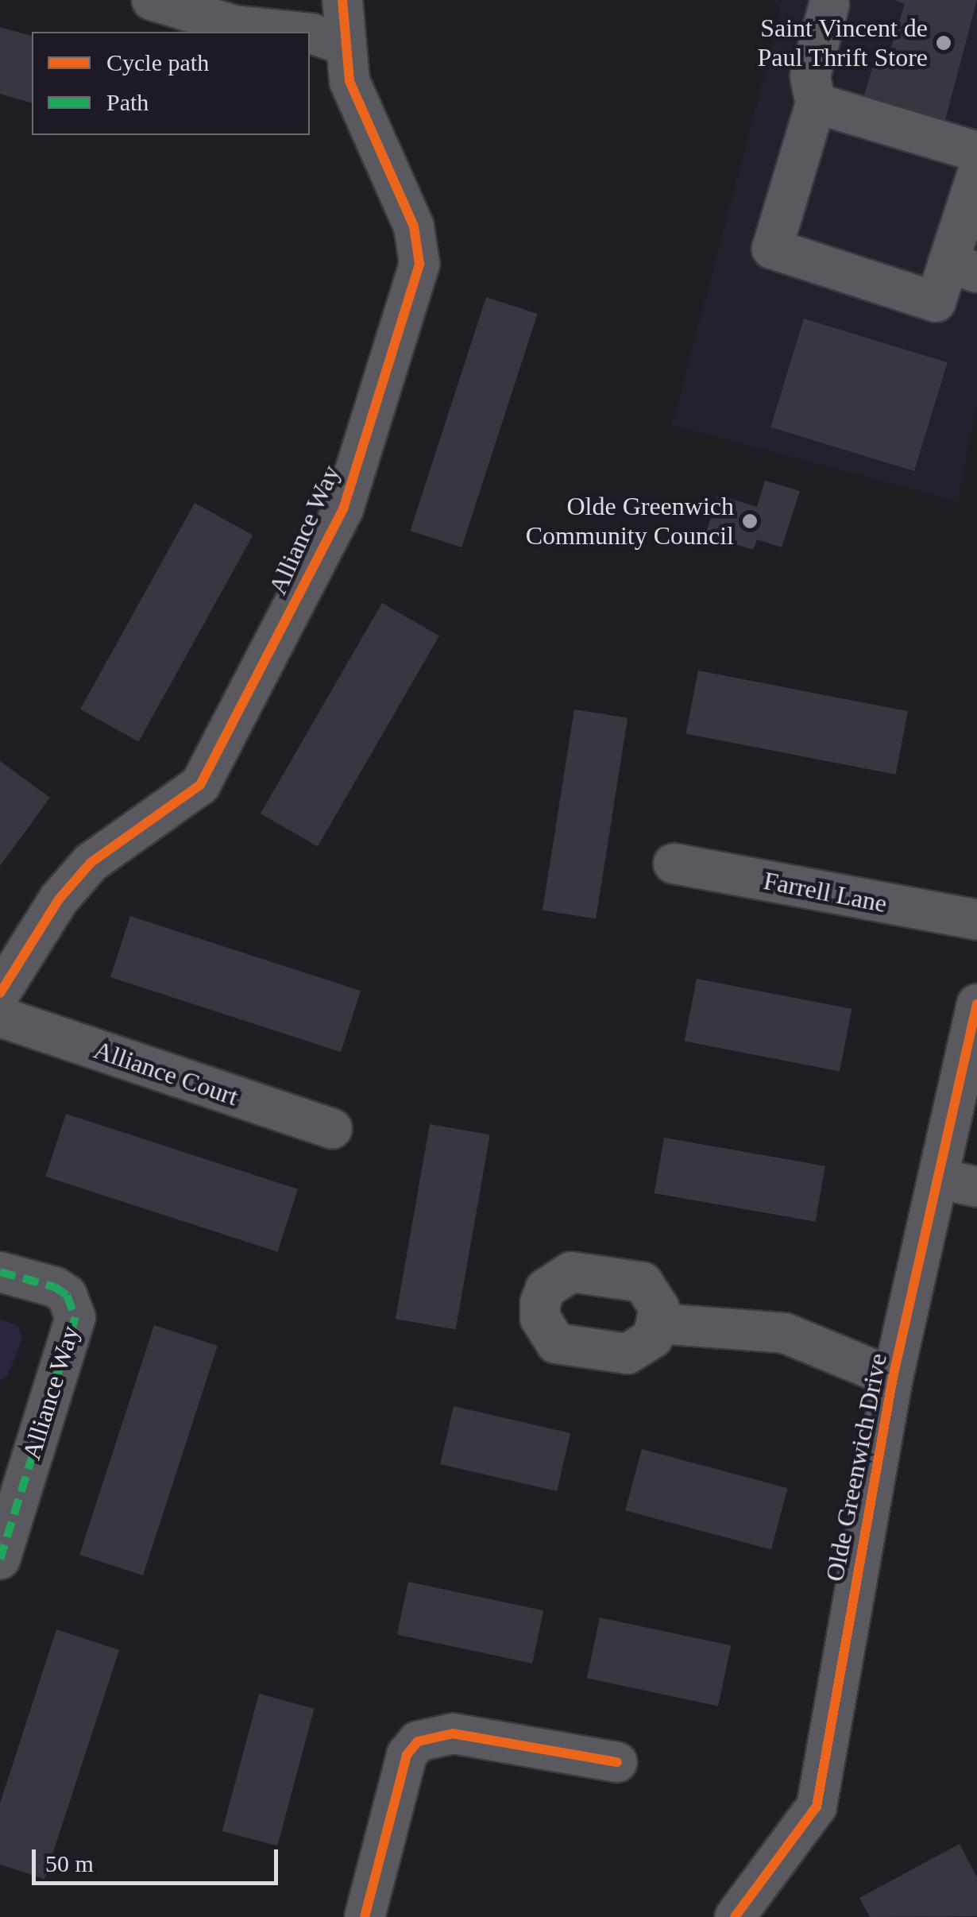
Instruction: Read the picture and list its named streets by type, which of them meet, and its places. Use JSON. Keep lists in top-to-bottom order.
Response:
{
  "streets": {
    "street": [
      "Alliance Way",
      "Farrell Lane",
      "Alliance Court",
      "Olde Greenwich Drive"
    ]
  },
  "places": ["Saint Vincent de Paul Thrift Store", "Olde Greenwich Community Council"],
  "legend": ["Cycle path", "Path"],
  "scale_bar": "50 m"
}
